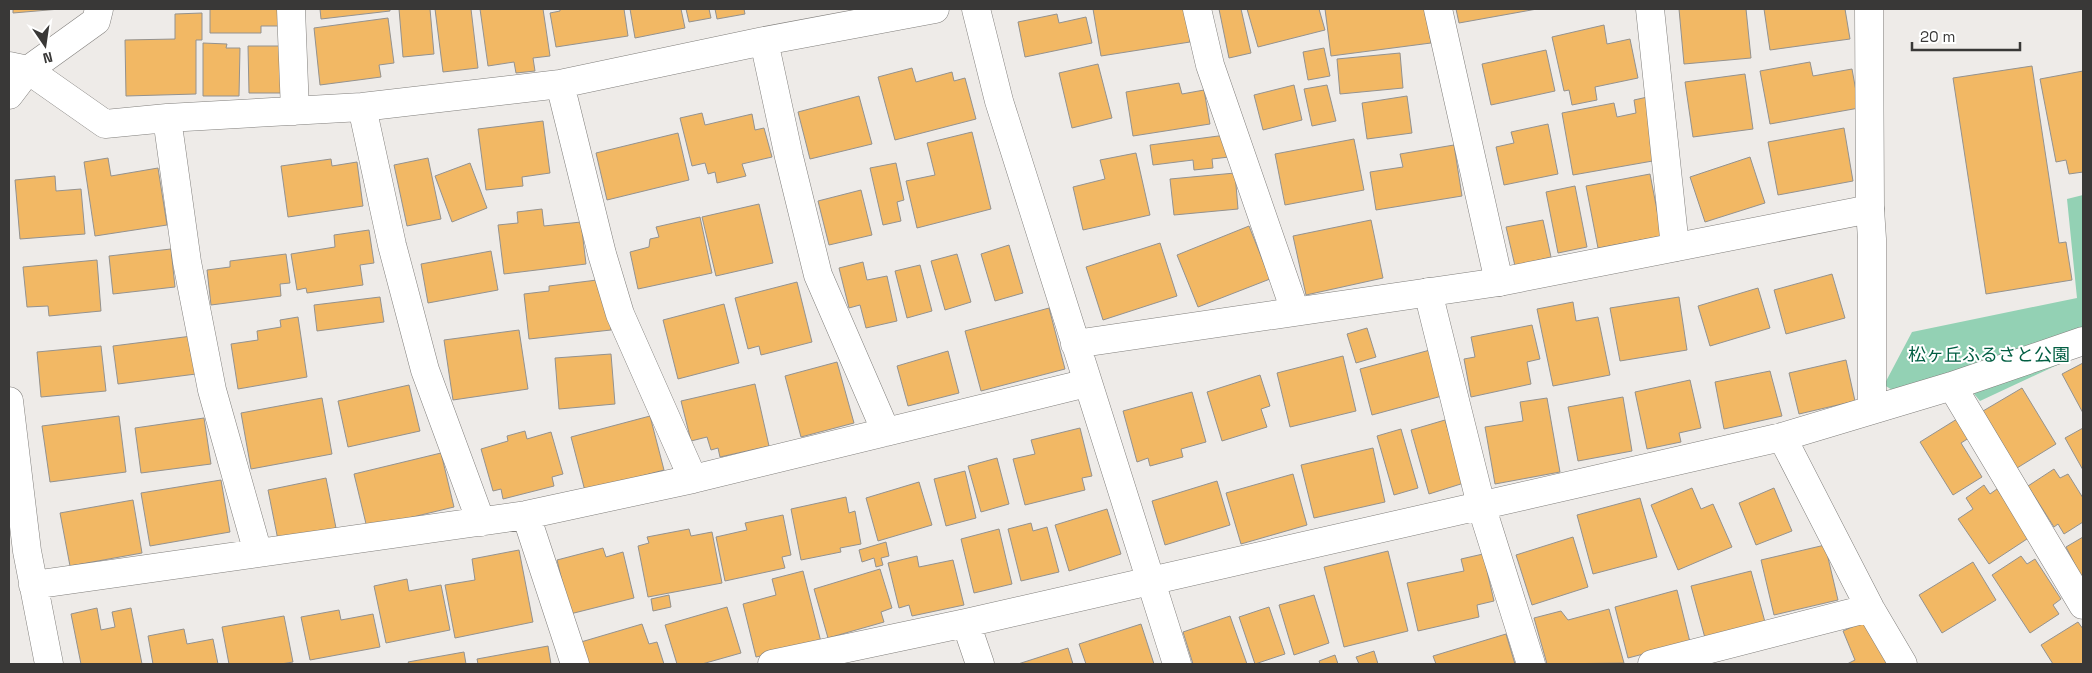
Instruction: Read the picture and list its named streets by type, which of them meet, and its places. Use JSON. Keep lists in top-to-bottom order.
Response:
{
  "parks": ["松ヶ丘ふるさと公園"],
  "scale_bar": "20 m",
  "north": "bottom"
}
